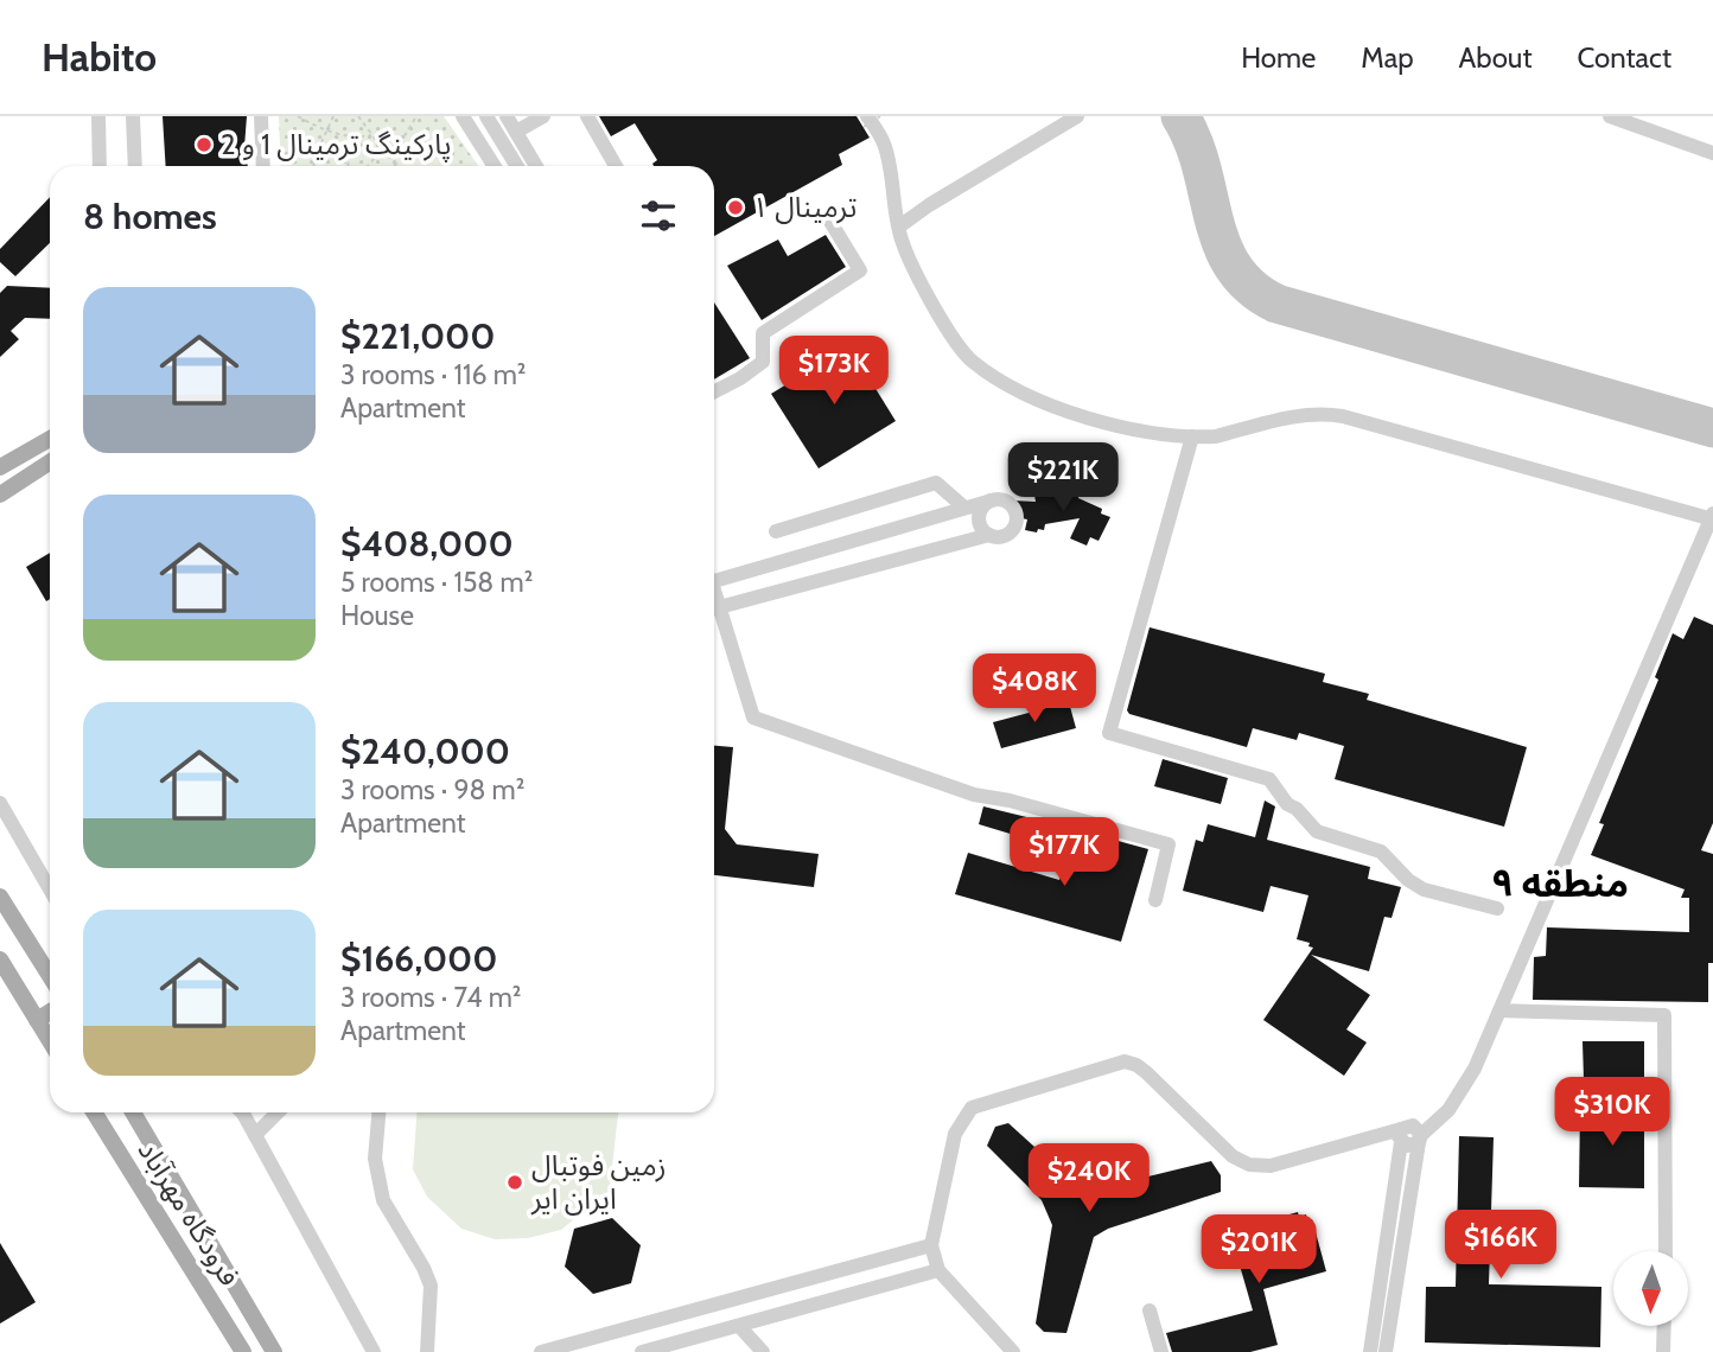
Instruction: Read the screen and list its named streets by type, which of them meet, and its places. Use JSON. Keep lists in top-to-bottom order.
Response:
{
  "streets": {
    "main road": ["فرودگاه مهرآباد"]
  },
  "districts": ["منطقه ۹"],
  "places": ["پارکینگ ترمینال 1 و 2", "ترمینال ۱", "زمین فوتبال ایران ایر"],
  "north": "bottom",
  "page": {
    "header": "Habito",
    "nav": [
      "Home",
      "Map",
      "About",
      "Contact"
    ],
    "heading": "8 homes",
    "list": [
      {
        "name": "$221,000",
        "note": "3 rooms · 116 m² · Apartment"
      },
      {
        "name": "$408,000",
        "note": "5 rooms · 158 m² · House"
      },
      {
        "name": "$240,000",
        "note": "3 rooms · 98 m² · Apartment"
      },
      {
        "name": "$166,000",
        "note": "3 rooms · 74 m² · Apartment"
      }
    ],
    "price": [
      "$173K",
      "$221K",
      "$408K",
      "$177K",
      "$310K",
      "$240K",
      "$166K",
      "$201K"
    ]
  }
}
